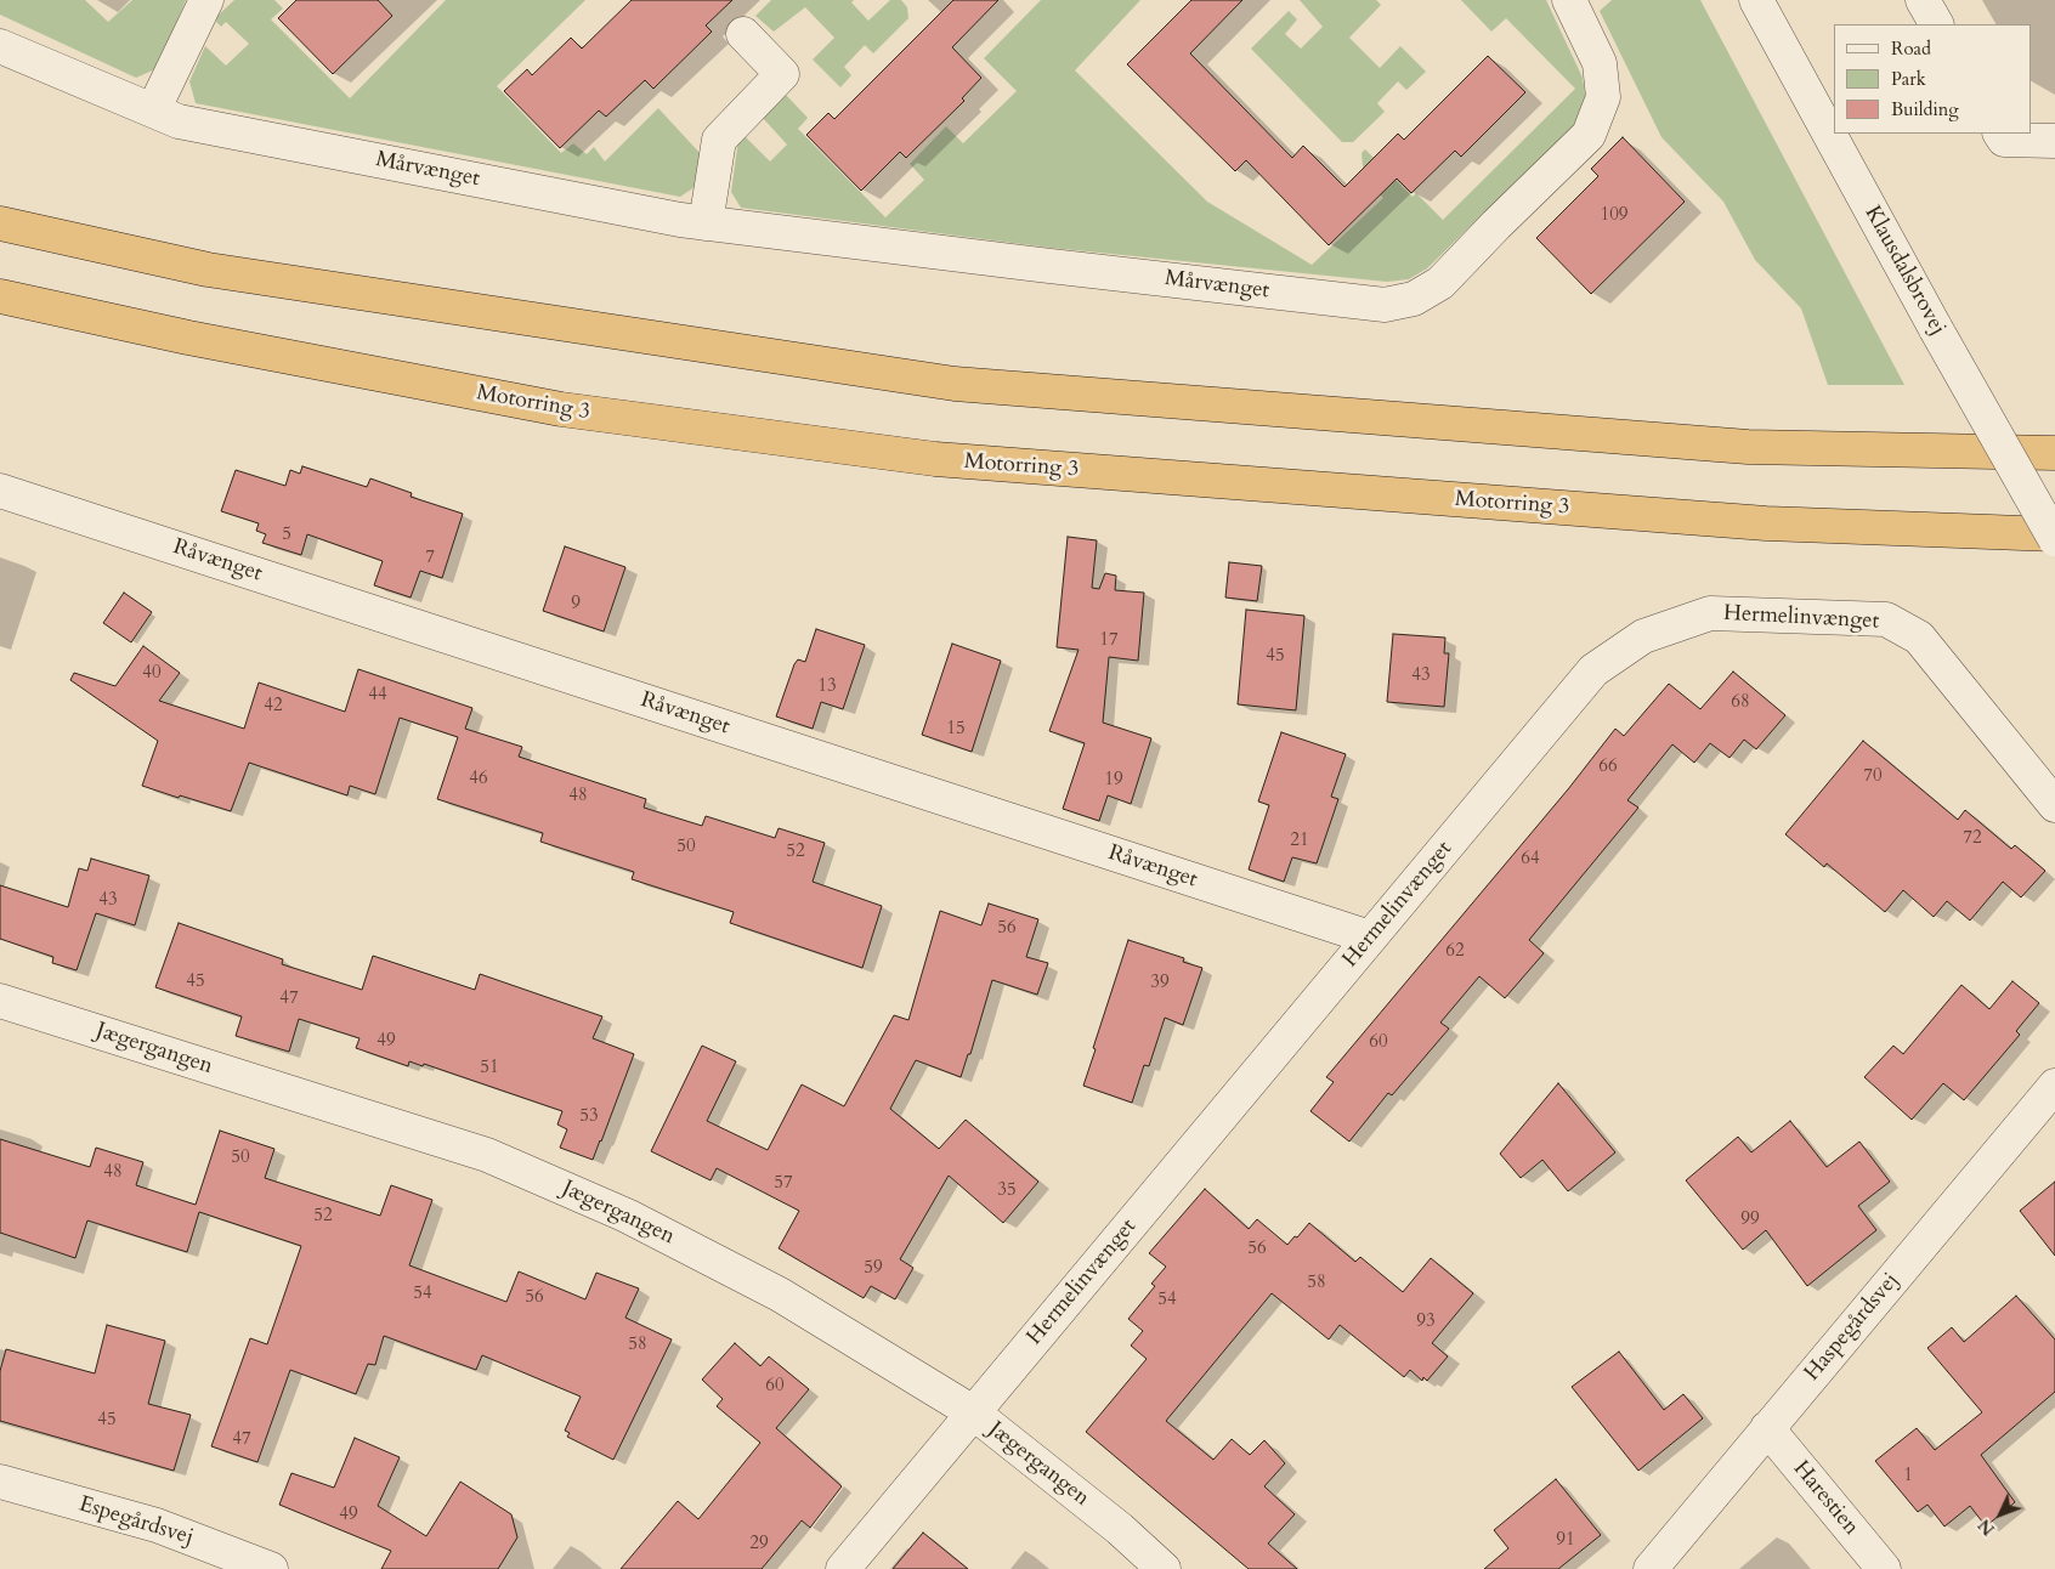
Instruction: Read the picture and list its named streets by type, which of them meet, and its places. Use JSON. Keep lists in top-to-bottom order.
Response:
{
  "streets": {
    "highway": ["Motorring 3"],
    "street": [
      "Mårvænget",
      "Klausdalsbrovej",
      "Råvænget",
      "Hermelinvænget",
      "Jægergangen",
      "Haspegårdsvej",
      "Harestien",
      "Espegårdsvej"
    ]
  },
  "crossings": [
    ["Råvænget", "Hermelinvænget"],
    ["Hermelinvænget", "Jægergangen"],
    ["Haspegårdsvej", "Harestien"]
  ],
  "house_numbers": [
    "109",
    "5",
    "7",
    "9",
    "17",
    "45",
    "40",
    "43",
    "13",
    "44",
    "68",
    "42",
    "15",
    "66",
    "70",
    "46",
    "19",
    "48",
    "72",
    "21",
    "50",
    "52",
    "64",
    "43",
    "56",
    "62",
    "45",
    "39",
    "47",
    "49",
    "60",
    "51",
    "53",
    "50",
    "48",
    "57",
    "35",
    "52",
    "99",
    "56",
    "59",
    "58",
    "54",
    "56",
    "54",
    "93",
    "58",
    "60",
    "45",
    "47",
    "1",
    "49",
    "91",
    "29"
  ],
  "legend": ["Road", "Park", "Building"],
  "north": "bottom left"
}
